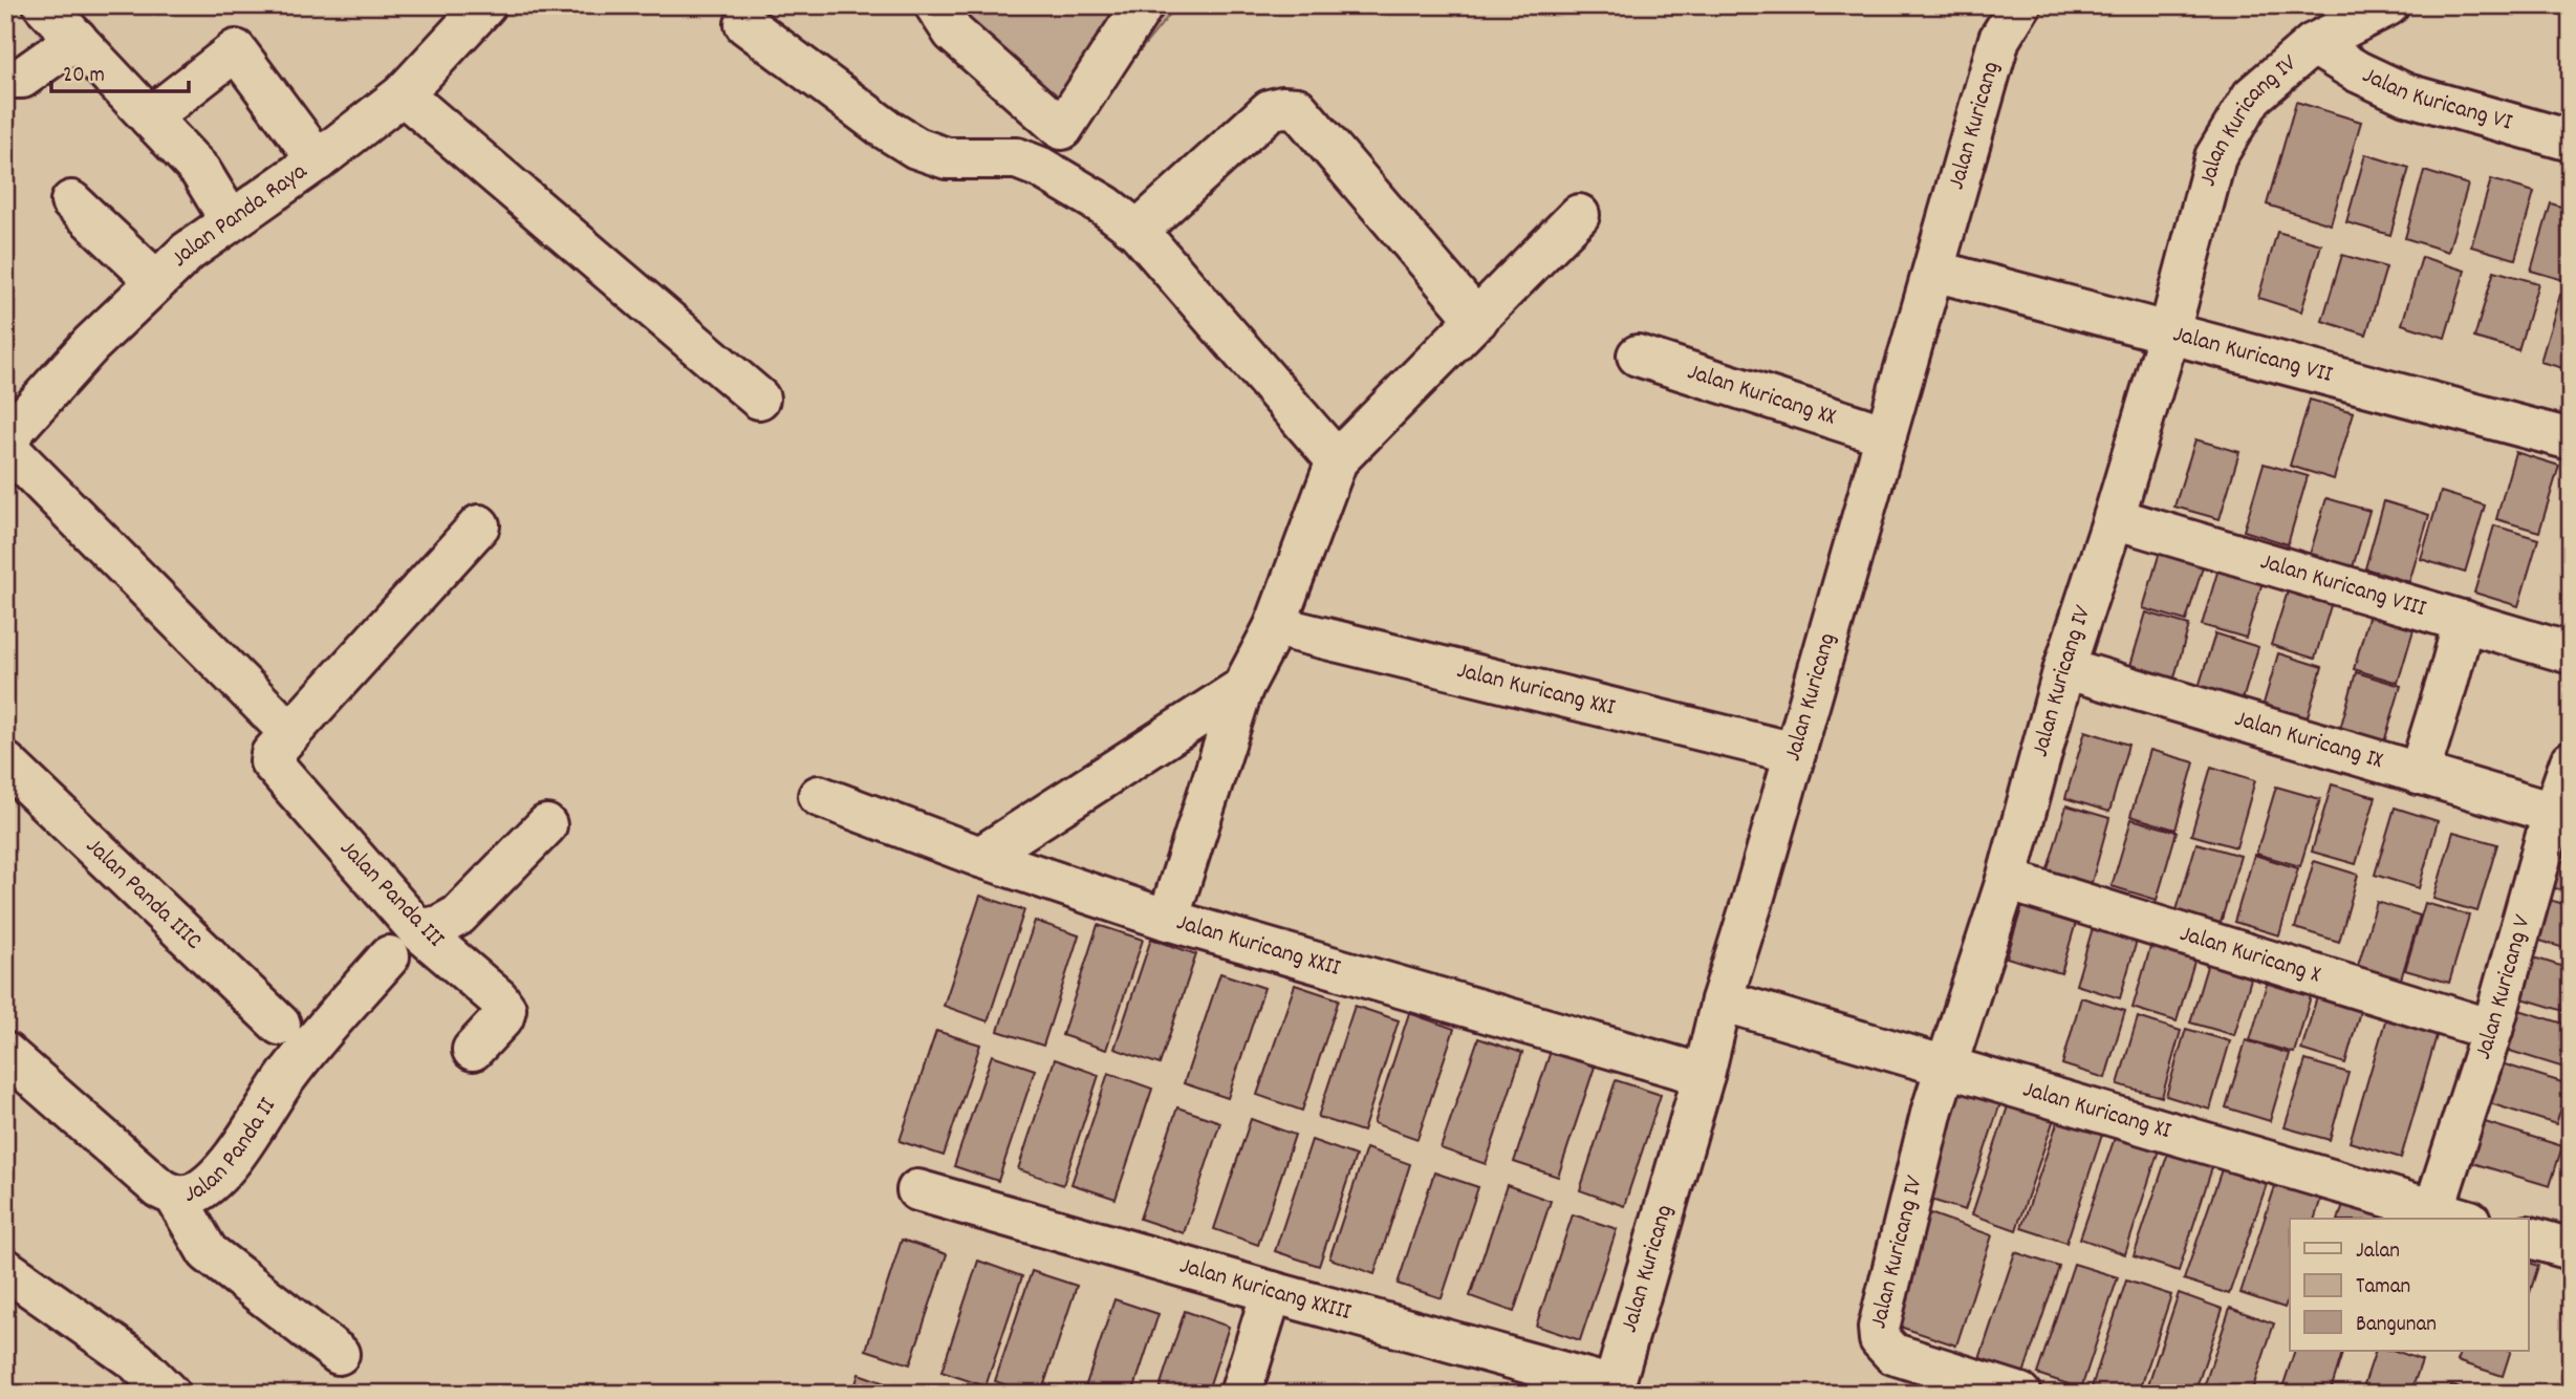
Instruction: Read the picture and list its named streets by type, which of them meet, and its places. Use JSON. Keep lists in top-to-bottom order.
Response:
{
  "streets": {
    "main road": [
      "Jalan Kuricang VI",
      "Jalan Kuricang",
      "Jalan Kuricang IV",
      "Jalan Panda Raya",
      "Jalan Kuricang VII",
      "Jalan Kuricang XX",
      "Jalan Kuricang VIII",
      "Jalan Kuricang XXI",
      "Jalan Kuricang IX",
      "Jalan Panda IIIC",
      "Jalan Panda III",
      "Jalan Kuricang XXII",
      "Jalan Kuricang X",
      "Jalan Kuricang V",
      "Jalan Kuricang XI",
      "Jalan Panda II",
      "Jalan Kuricang XXIII"
    ]
  },
  "crossings": [
    ["Jalan Kuricang VI", "Jalan Kuricang IV"],
    ["Jalan Kuricang", "Jalan Kuricang VII"],
    ["Jalan Kuricang", "Jalan Kuricang XX"],
    ["Jalan Kuricang", "Jalan Kuricang XXI"],
    ["Jalan Kuricang", "Jalan Kuricang XXII"],
    ["Jalan Kuricang", "Jalan Kuricang XI"],
    ["Jalan Kuricang", "Jalan Kuricang XXIII"],
    ["Jalan Kuricang IV", "Jalan Kuricang VII"],
    ["Jalan Kuricang IV", "Jalan Kuricang VIII"],
    ["Jalan Kuricang IV", "Jalan Kuricang IX"],
    ["Jalan Kuricang IV", "Jalan Kuricang X"],
    ["Jalan Kuricang IV", "Jalan Kuricang XI"],
    ["Jalan Kuricang IX", "Jalan Kuricang V"],
    ["Jalan Kuricang X", "Jalan Kuricang V"],
    ["Jalan Kuricang V", "Jalan Kuricang XI"]
  ],
  "legend": ["Jalan", "Taman", "Bangunan"],
  "scale_bar": "20 m"
}
